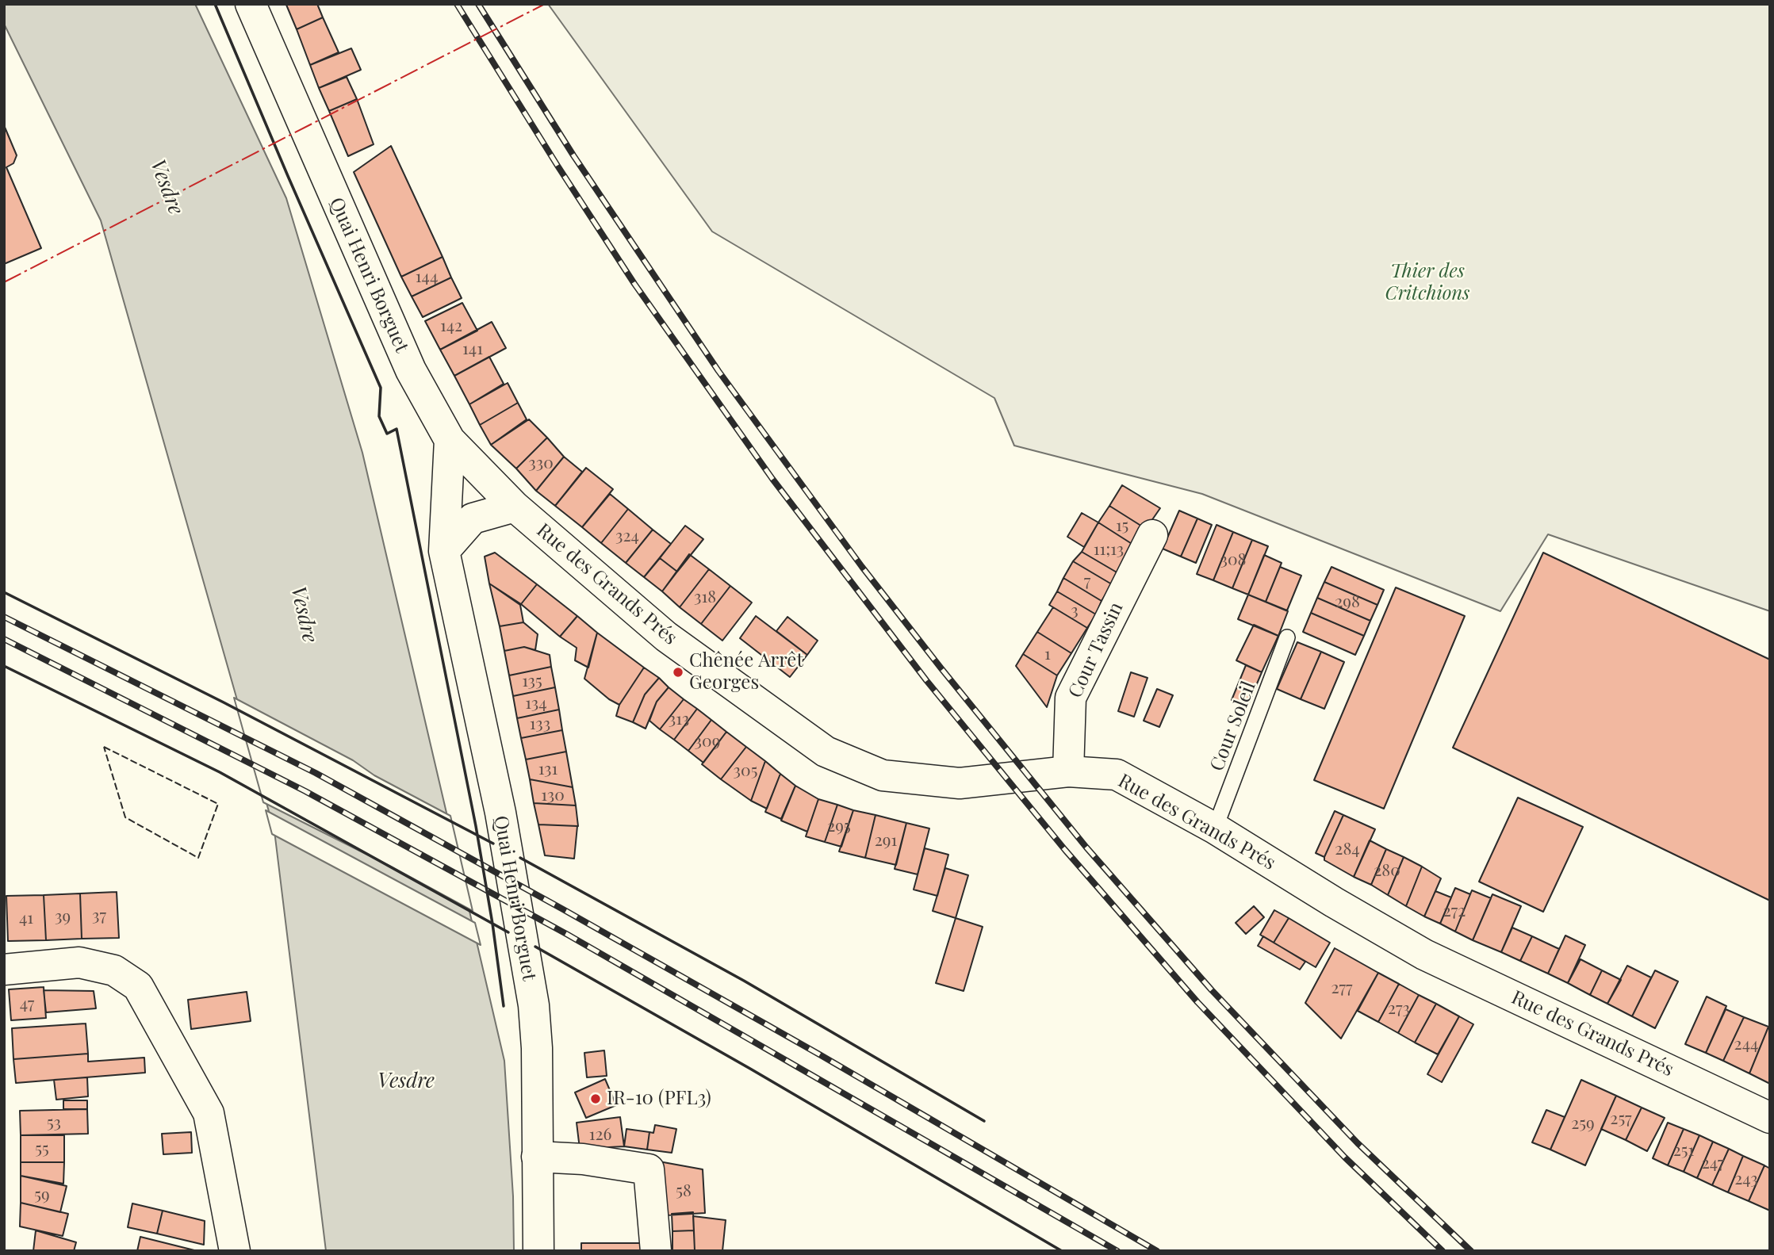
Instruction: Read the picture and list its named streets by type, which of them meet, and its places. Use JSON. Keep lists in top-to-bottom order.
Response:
{
  "streets": {
    "main road": ["Quai Henri Borguet", "Rue des Grands Prés", "Cour Tassin"],
    "lane": ["Cour Soleil"]
  },
  "crossings": [
    ["Quai Henri Borguet", "Rue des Grands Prés"],
    ["Rue des Grands Prés", "Cour Tassin"],
    ["Rue des Grands Prés", "Cour Soleil"]
  ],
  "water": ["Vesdre"],
  "parks": ["Thier des Critchions"],
  "places": ["Chênée Arrêt Georges", "IR-10 (PFL3)"],
  "house_numbers": [
    "144",
    "142",
    "141",
    "330",
    "15",
    "324",
    "11;13",
    "308",
    "7",
    "318",
    "298",
    "3",
    "1",
    "135",
    "134",
    "313",
    "133",
    "309",
    "131",
    "305",
    "130",
    "295",
    "291",
    "284",
    "280",
    "272",
    "37",
    "39",
    "41",
    "277",
    "47",
    "273",
    "244",
    "257",
    "53",
    "259",
    "126",
    "55",
    "251",
    "247",
    "243",
    "58",
    "59"
  ]
}
